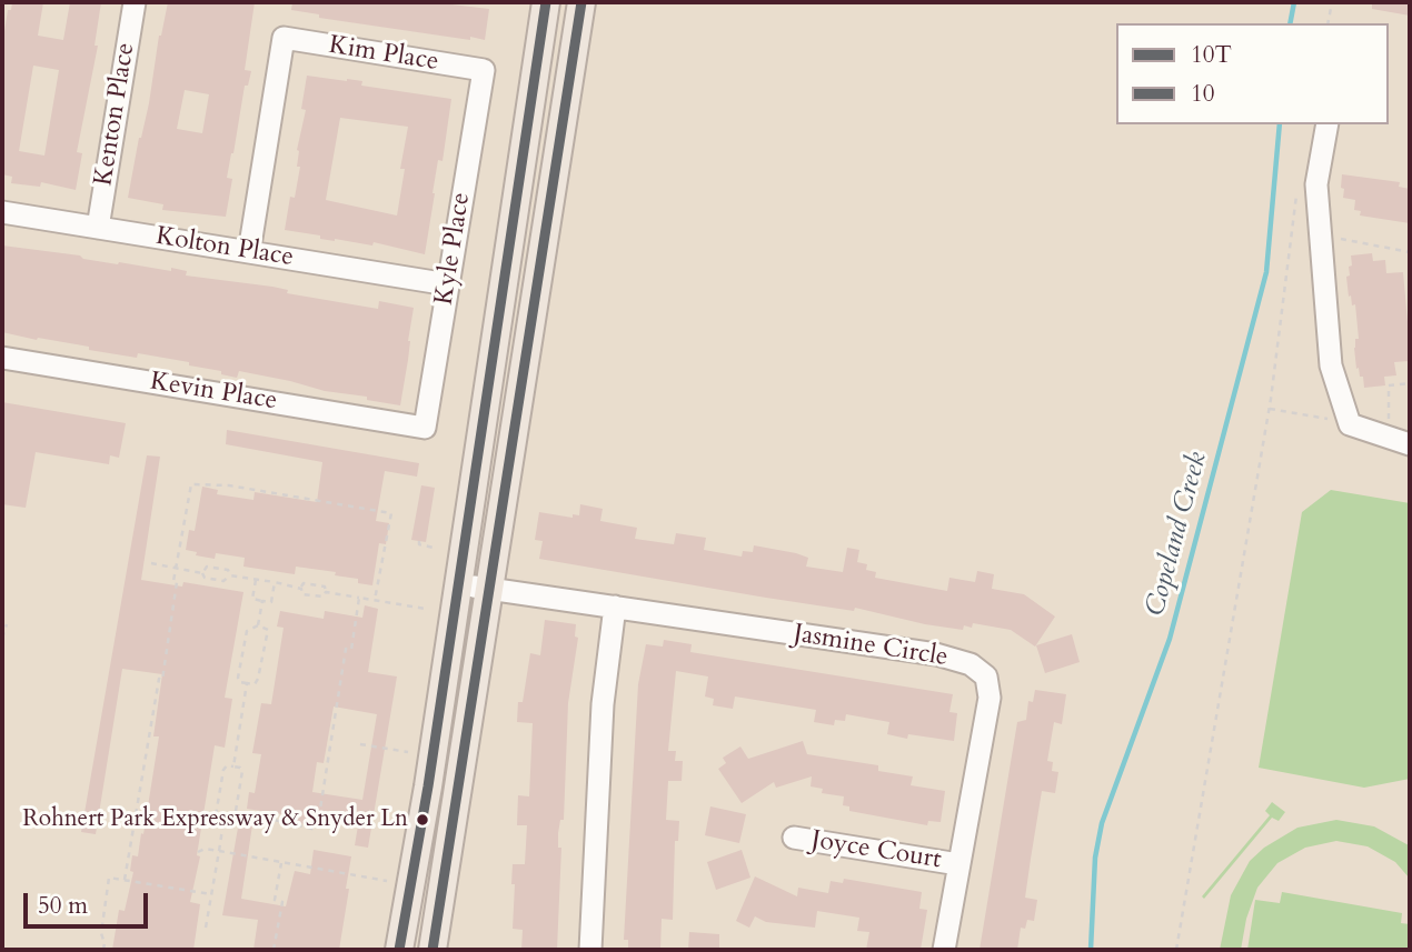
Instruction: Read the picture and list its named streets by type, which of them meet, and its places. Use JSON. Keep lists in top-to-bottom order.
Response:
{
  "streets": {
    "street": [
      "Kim Place",
      "Kenton Place",
      "Kolton Place",
      "Kyle Place",
      "Kevin Place",
      "Jasmine Circle",
      "Joyce Court"
    ]
  },
  "crossings": [
    ["Kim Place", "Kolton Place"],
    ["Kim Place", "Kyle Place"],
    ["Kenton Place", "Kolton Place"],
    ["Kolton Place", "Kyle Place"],
    ["Kyle Place", "Kevin Place"],
    ["Jasmine Circle", "Joyce Court"]
  ],
  "water": ["Copeland Creek"],
  "places": ["Rohnert Park Expressway & Snyder Ln"],
  "lines": ["transit line 10T", "transit line 10"],
  "legend": ["10T", "10"],
  "scale_bar": "50 m"
}
